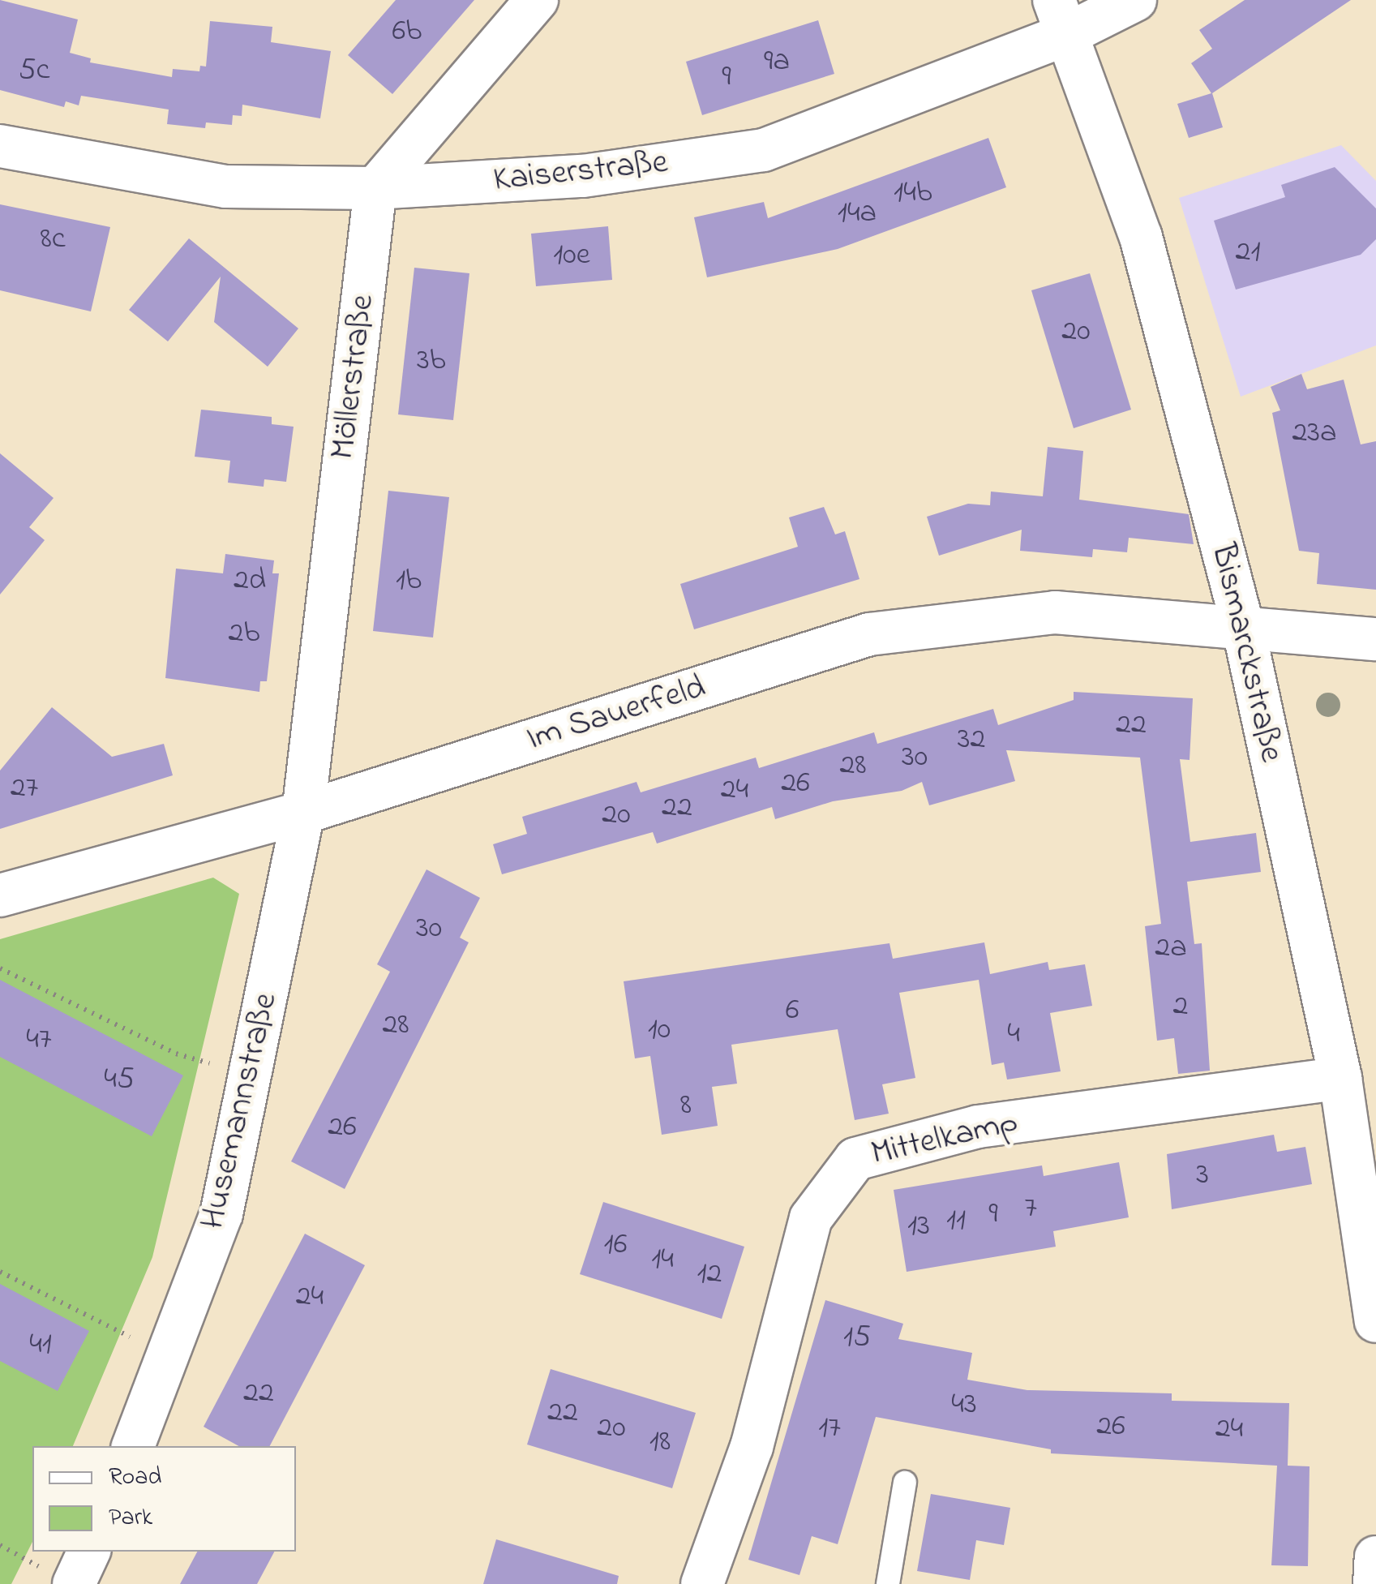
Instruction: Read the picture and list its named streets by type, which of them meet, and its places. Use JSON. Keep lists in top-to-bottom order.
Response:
{
  "streets": {
    "street": [
      "Kaiserstraße",
      "Möllerstraße",
      "Bismarckstraße",
      "Im Sauerfeld",
      "Husemannstraße",
      "Mittelkamp"
    ]
  },
  "crossings": [
    ["Kaiserstraße", "Möllerstraße"],
    ["Kaiserstraße", "Bismarckstraße"],
    ["Möllerstraße", "Im Sauerfeld"],
    ["Möllerstraße", "Husemannstraße"],
    ["Bismarckstraße", "Im Sauerfeld"],
    ["Bismarckstraße", "Mittelkamp"],
    ["Im Sauerfeld", "Husemannstraße"]
  ],
  "house_numbers": [
    "6b",
    "9a",
    "5c",
    "9",
    "14b",
    "14a",
    "8c",
    "21",
    "10e",
    "20",
    "3b",
    "23a",
    "2d",
    "1b",
    "2b",
    "22",
    "32",
    "30",
    "28",
    "26",
    "27",
    "24",
    "22",
    "20",
    "30",
    "2a",
    "2",
    "6",
    "28",
    "10",
    "4",
    "47",
    "45",
    "8",
    "26",
    "3",
    "7",
    "9",
    "11",
    "13",
    "16",
    "14",
    "12",
    "24",
    "15",
    "41",
    "22",
    "43",
    "22",
    "26",
    "20",
    "17",
    "24",
    "18"
  ],
  "legend": ["Road", "Park"]
}
